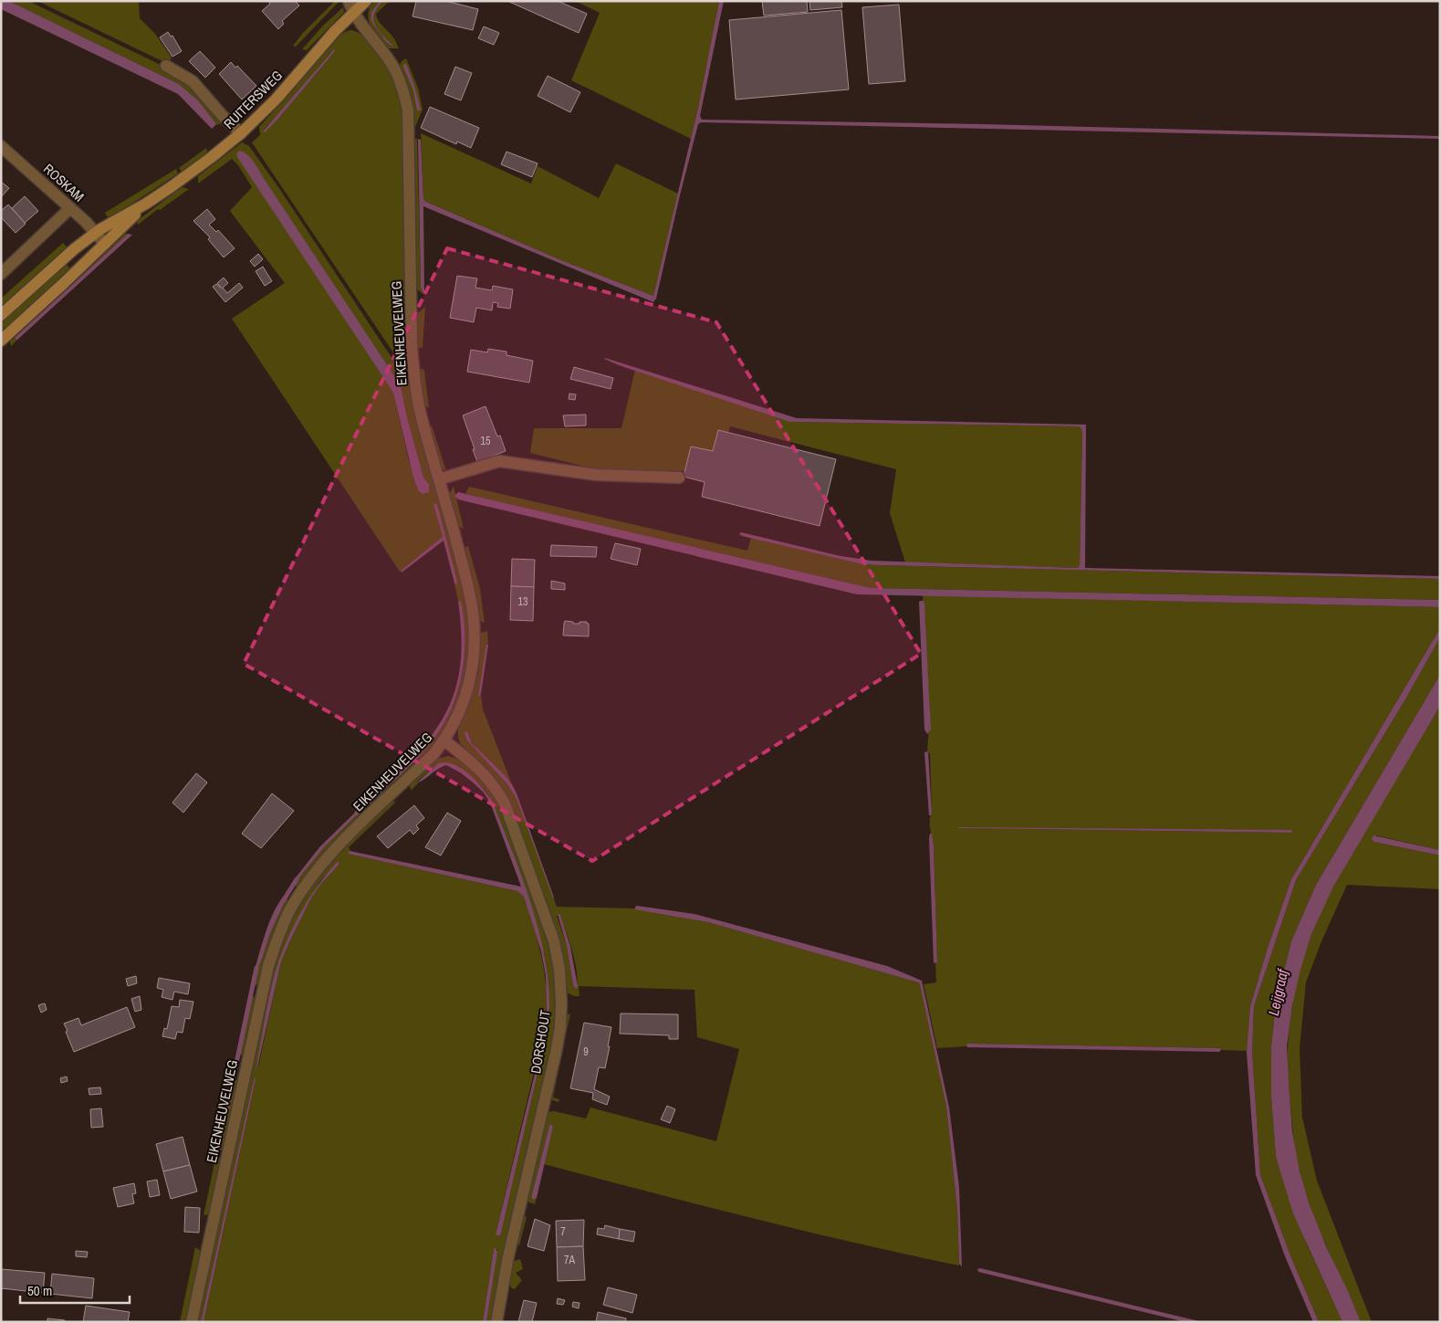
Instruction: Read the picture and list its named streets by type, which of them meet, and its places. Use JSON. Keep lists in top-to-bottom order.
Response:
{
  "streets": {
    "street": [
      "RUITERSWEG",
      "ROSKAM",
      "EIKENHEUVELWEG",
      "DORSHOUT"
    ]
  },
  "crossings": [
    ["RUITERSWEG", "ROSKAM"],
    ["RUITERSWEG", "EIKENHEUVELWEG"],
    ["EIKENHEUVELWEG", "DORSHOUT"]
  ],
  "water": ["Leijgraaf"],
  "house_numbers": [
    "15",
    "13",
    "9",
    "7",
    "7A"
  ],
  "scale_bar": "50 m"
}
